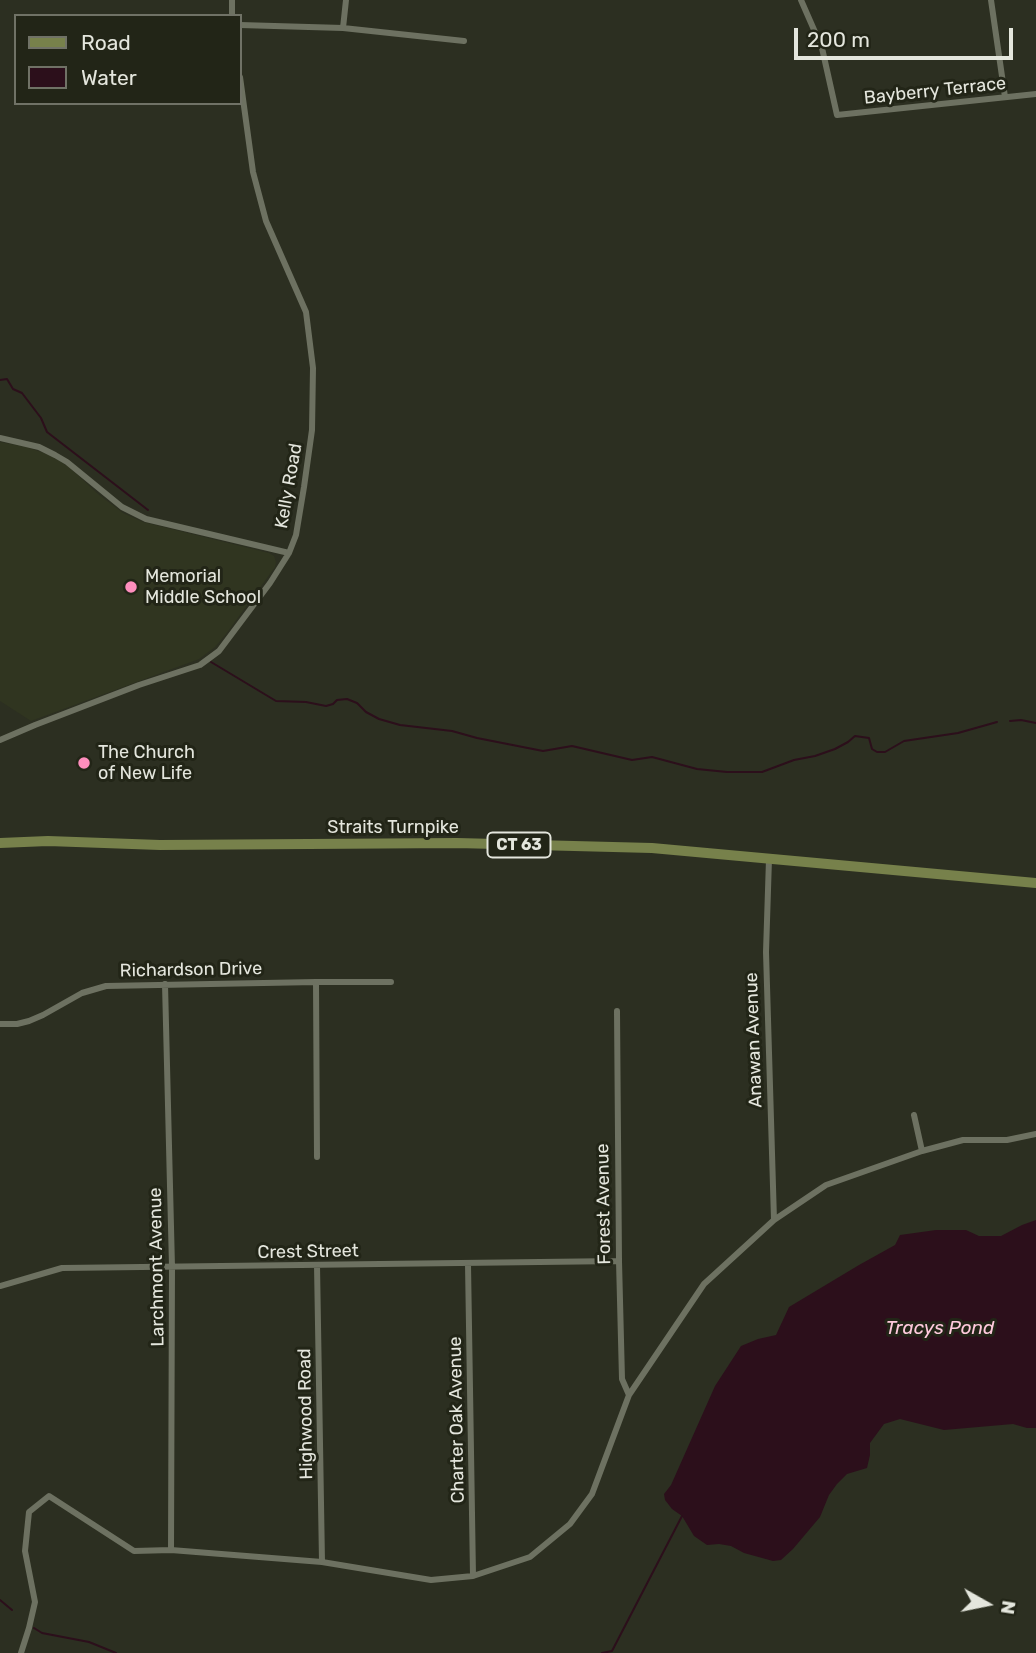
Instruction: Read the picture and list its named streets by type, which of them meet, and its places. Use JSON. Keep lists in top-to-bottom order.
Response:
{
  "streets": {
    "main road": ["Straits Turnpike", "CT 63"],
    "street": [
      "Bayberry Terrace",
      "Kelly Road",
      "Richardson Drive",
      "Anawan Avenue",
      "Forest Avenue",
      "Crest Street",
      "Larchmont Avenue",
      "Highwood Road",
      "Charter Oak Avenue"
    ]
  },
  "crossings": [
    ["Straits Turnpike", "Anawan Avenue"],
    ["Richardson Drive", "Larchmont Avenue"],
    ["Forest Avenue", "Crest Street"],
    ["Crest Street", "Larchmont Avenue"],
    ["Crest Street", "Highwood Road"],
    ["Crest Street", "Charter Oak Avenue"]
  ],
  "water": ["Tracys Pond"],
  "places": ["Memorial Middle School", "The Church of New Life"],
  "legend": ["Road", "Water"],
  "scale_bar": "200 m",
  "north": "right"
}
